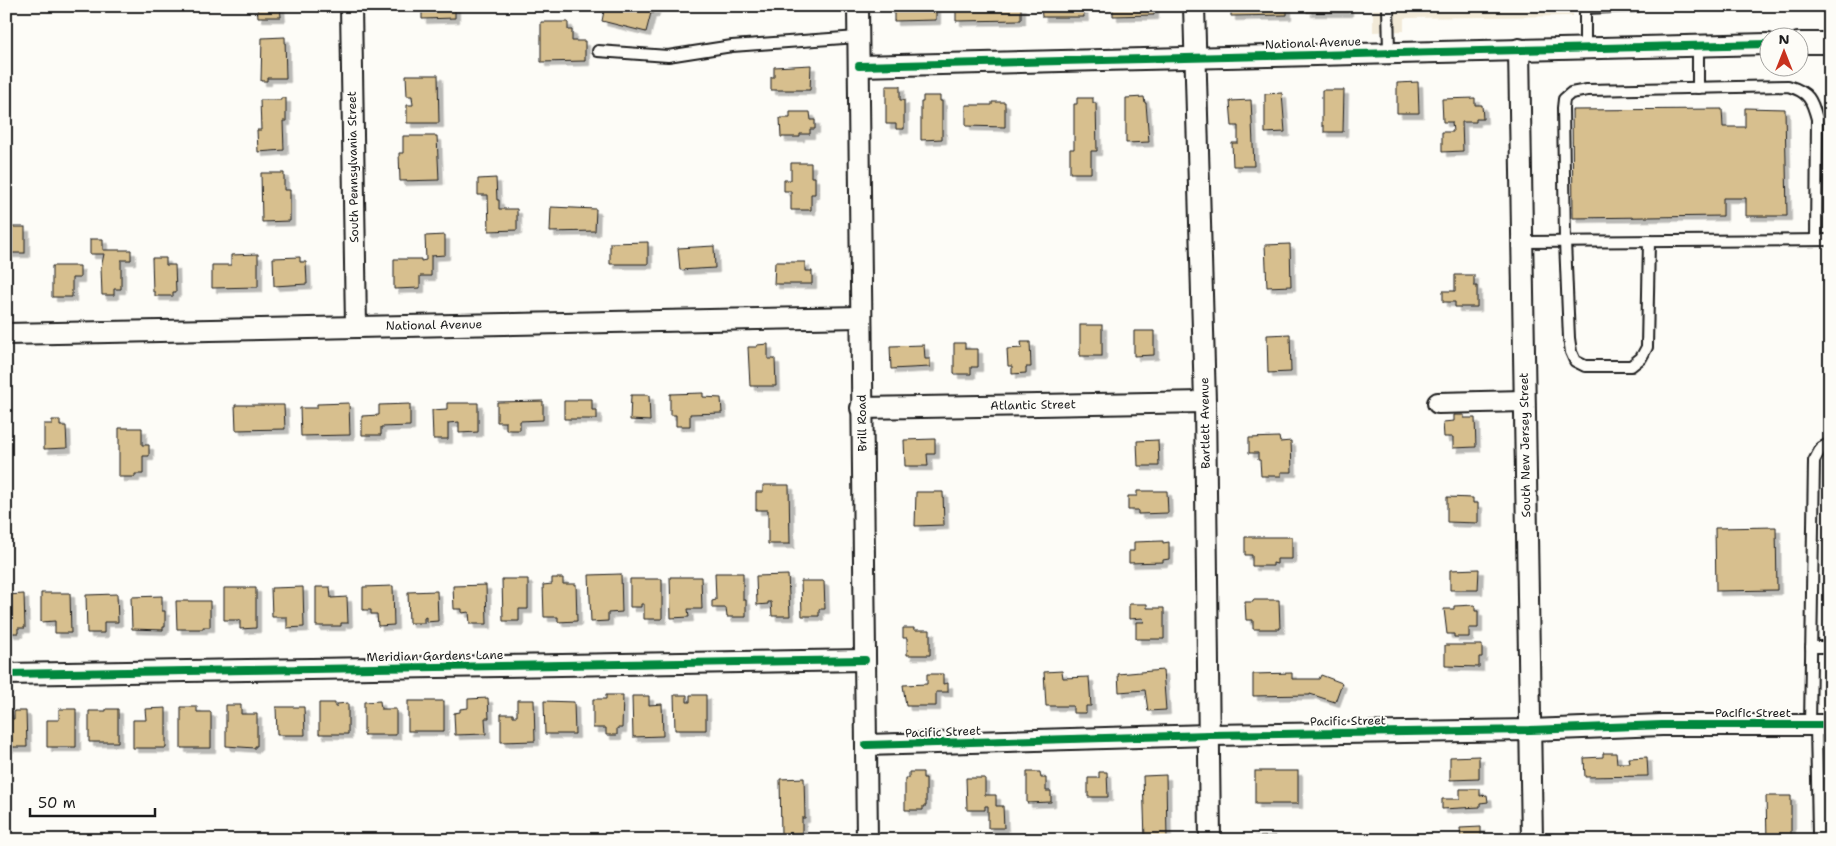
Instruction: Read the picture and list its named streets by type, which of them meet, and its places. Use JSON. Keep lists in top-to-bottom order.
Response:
{
  "streets": {
    "street": [
      "National Avenue",
      "South Pennsylvania Street",
      "Atlantic Street",
      "Brill Road",
      "Bartlett Avenue",
      "South New Jersey Street",
      "Meridian Gardens Lane",
      "Pacific Street"
    ]
  },
  "crossings": [
    ["National Avenue", "South Pennsylvania Street"],
    ["National Avenue", "Brill Road"],
    ["National Avenue", "Bartlett Avenue"],
    ["National Avenue", "South New Jersey Street"],
    ["Atlantic Street", "Brill Road"],
    ["Atlantic Street", "Bartlett Avenue"],
    ["Brill Road", "Meridian Gardens Lane"],
    ["Brill Road", "Pacific Street"],
    ["Bartlett Avenue", "Pacific Street"],
    ["South New Jersey Street", "Pacific Street"]
  ],
  "scale_bar": "50 m",
  "north": "top"
}
